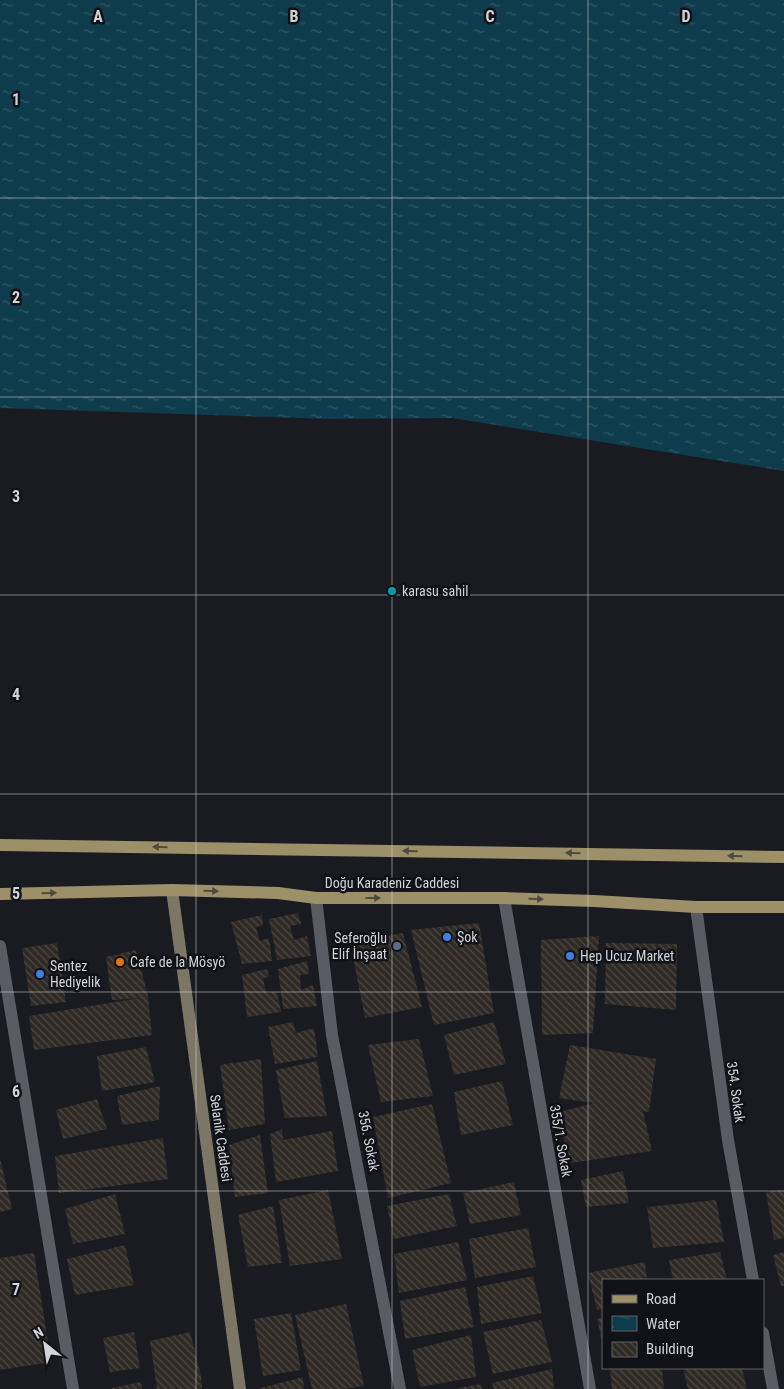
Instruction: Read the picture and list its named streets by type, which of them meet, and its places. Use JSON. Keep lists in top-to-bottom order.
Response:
{
  "streets": {
    "main road": ["Doğu Karadeniz Caddesi"],
    "street": [
      "354. Sokak",
      "Selanik Caddesi",
      "356. Sokak",
      "355/1. Sokak"
    ]
  },
  "crossings": [
    ["Doğu Karadeniz Caddesi", "354. Sokak"],
    ["Doğu Karadeniz Caddesi", "Selanik Caddesi"],
    ["Doğu Karadeniz Caddesi", "356. Sokak"],
    ["Doğu Karadeniz Caddesi", "355/1. Sokak"]
  ],
  "places": [
    "karasu sahil",
    "Şok",
    "Seferoğlu Elif İnşaat",
    "Hep Ucuz Market",
    "Cafe de la Mösyö",
    "Sentez Hediyelik"
  ],
  "legend": ["Road", "Water", "Building"],
  "north": "top left",
  "grid": {
    "columns": [
      "A",
      "B",
      "C",
      "D"
    ],
    "rows": [
      "1",
      "2",
      "3",
      "4",
      "5",
      "6",
      "7"
    ]
  }
}
